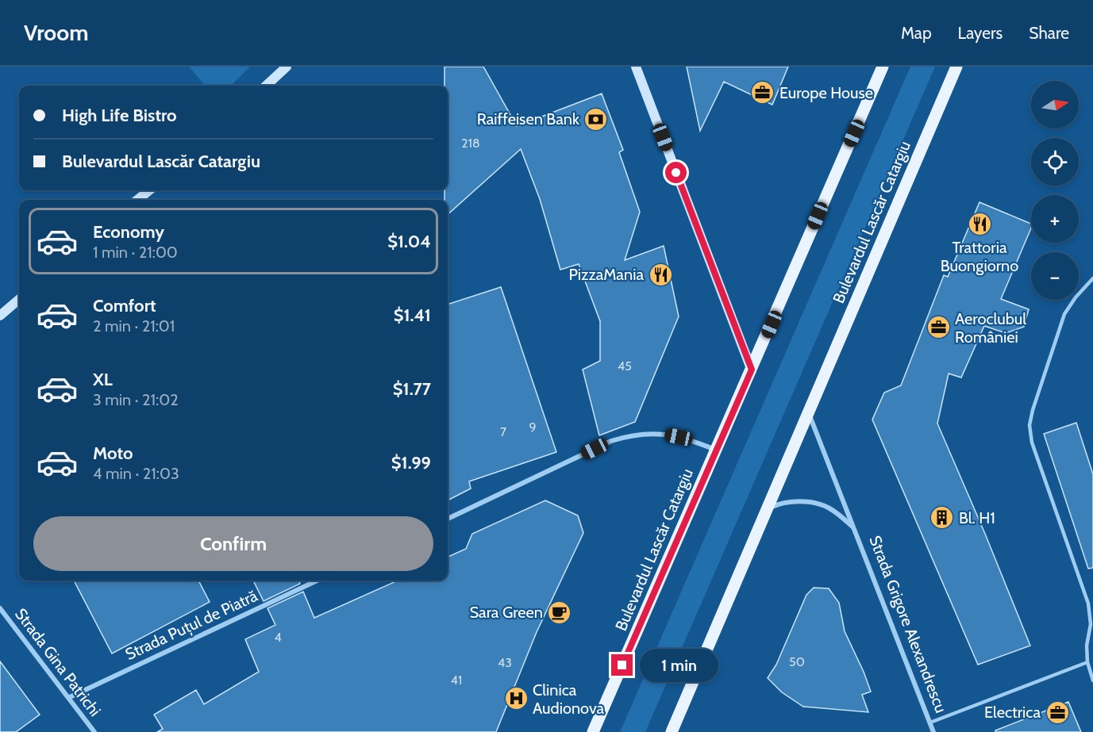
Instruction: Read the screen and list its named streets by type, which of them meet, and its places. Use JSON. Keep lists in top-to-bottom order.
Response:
{
  "streets": {
    "main road": ["Bulevardul Lascăr Catargiu"],
    "street": ["Strada Grigore Alexandrescu", "Strada Puțul de Piatră", "Strada Gina Patrichi"]
  },
  "crossings": [
    ["Bulevardul Lascăr Catargiu", "Strada Grigore Alexandrescu"],
    ["Strada Puțul de Piatră", "Strada Gina Patrichi"]
  ],
  "places": {
    "office": ["Europe House", "Aeroclubul României", "Electrica"],
    "bank": ["Raiffeisen Bank"],
    "restaurant": ["Trattoria Buongiorno", "PizzaMania"],
    "building": ["Bl. H1"],
    "cafe": ["Sara Green"],
    "hospital": ["Clinica Audionova"]
  },
  "house_numbers": [
    "218",
    "45",
    "9",
    "7",
    "4",
    "50",
    "43",
    "41"
  ],
  "north": "right",
  "page": {
    "header": "Vroom",
    "nav": ["Map", "Layers", "Share"],
    "map_buttons": ["+", "−"],
    "banner": ["High Life Bistro", "Bulevardul Lascăr Catargiu"],
    "list": [
      {
        "name": "Economy",
        "note": "1 min · 21:00",
        "value": "$1.04"
      },
      {
        "name": "Comfort",
        "note": "2 min · 21:01",
        "value": "$1.41"
      },
      {
        "name": "XL",
        "note": "3 min · 21:02",
        "value": "$1.77"
      },
      {
        "name": "Moto",
        "note": "4 min · 21:03",
        "value": "$1.99"
      }
    ],
    "buttons": "Confirm",
    "bubble": "1 min"
  }
}
